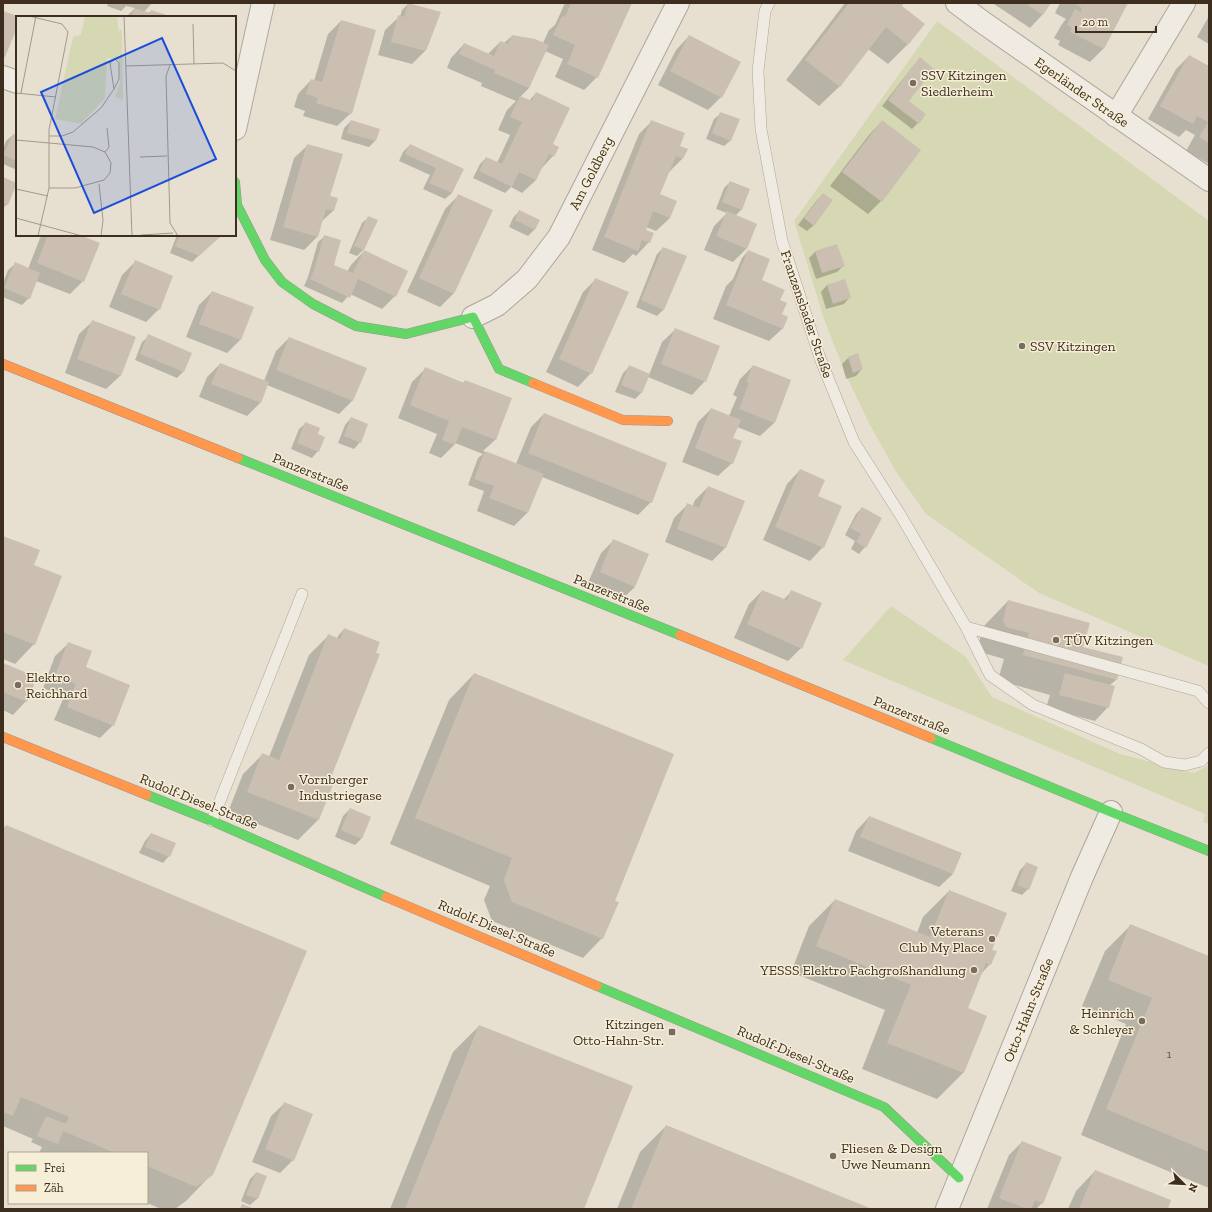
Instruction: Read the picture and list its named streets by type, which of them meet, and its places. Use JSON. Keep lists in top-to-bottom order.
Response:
{
  "streets": {
    "street": [
      "Egerländer Straße",
      "Am Goldberg",
      "Panzerstraße",
      "Rudolf-Diesel-Straße",
      "Otto-Hahn-Straße"
    ],
    "lane": ["Franzensbader Straße"]
  },
  "crossings": [
    ["Panzerstraße", "Otto-Hahn-Straße"],
    ["Rudolf-Diesel-Straße", "Otto-Hahn-Straße"]
  ],
  "places": {
    "other": [
      "SSV Kitzingen Siedlerheim",
      "SSV Kitzingen",
      "TÜV Kitzingen",
      "Elektro Reichhard",
      "Vornberger Industriegase",
      "Veterans Club My Place",
      "YESSS Elektro Fachgroßhandlung",
      "Heinrich & Schleyer",
      "Fliesen & Design Uwe Neumann"
    ],
    "transit": ["Kitzingen Otto-Hahn-Str."]
  },
  "house_numbers": ["1"],
  "legend": ["Frei", "Zäh"],
  "scale_bar": "20 m",
  "north": "bottom right"
}
